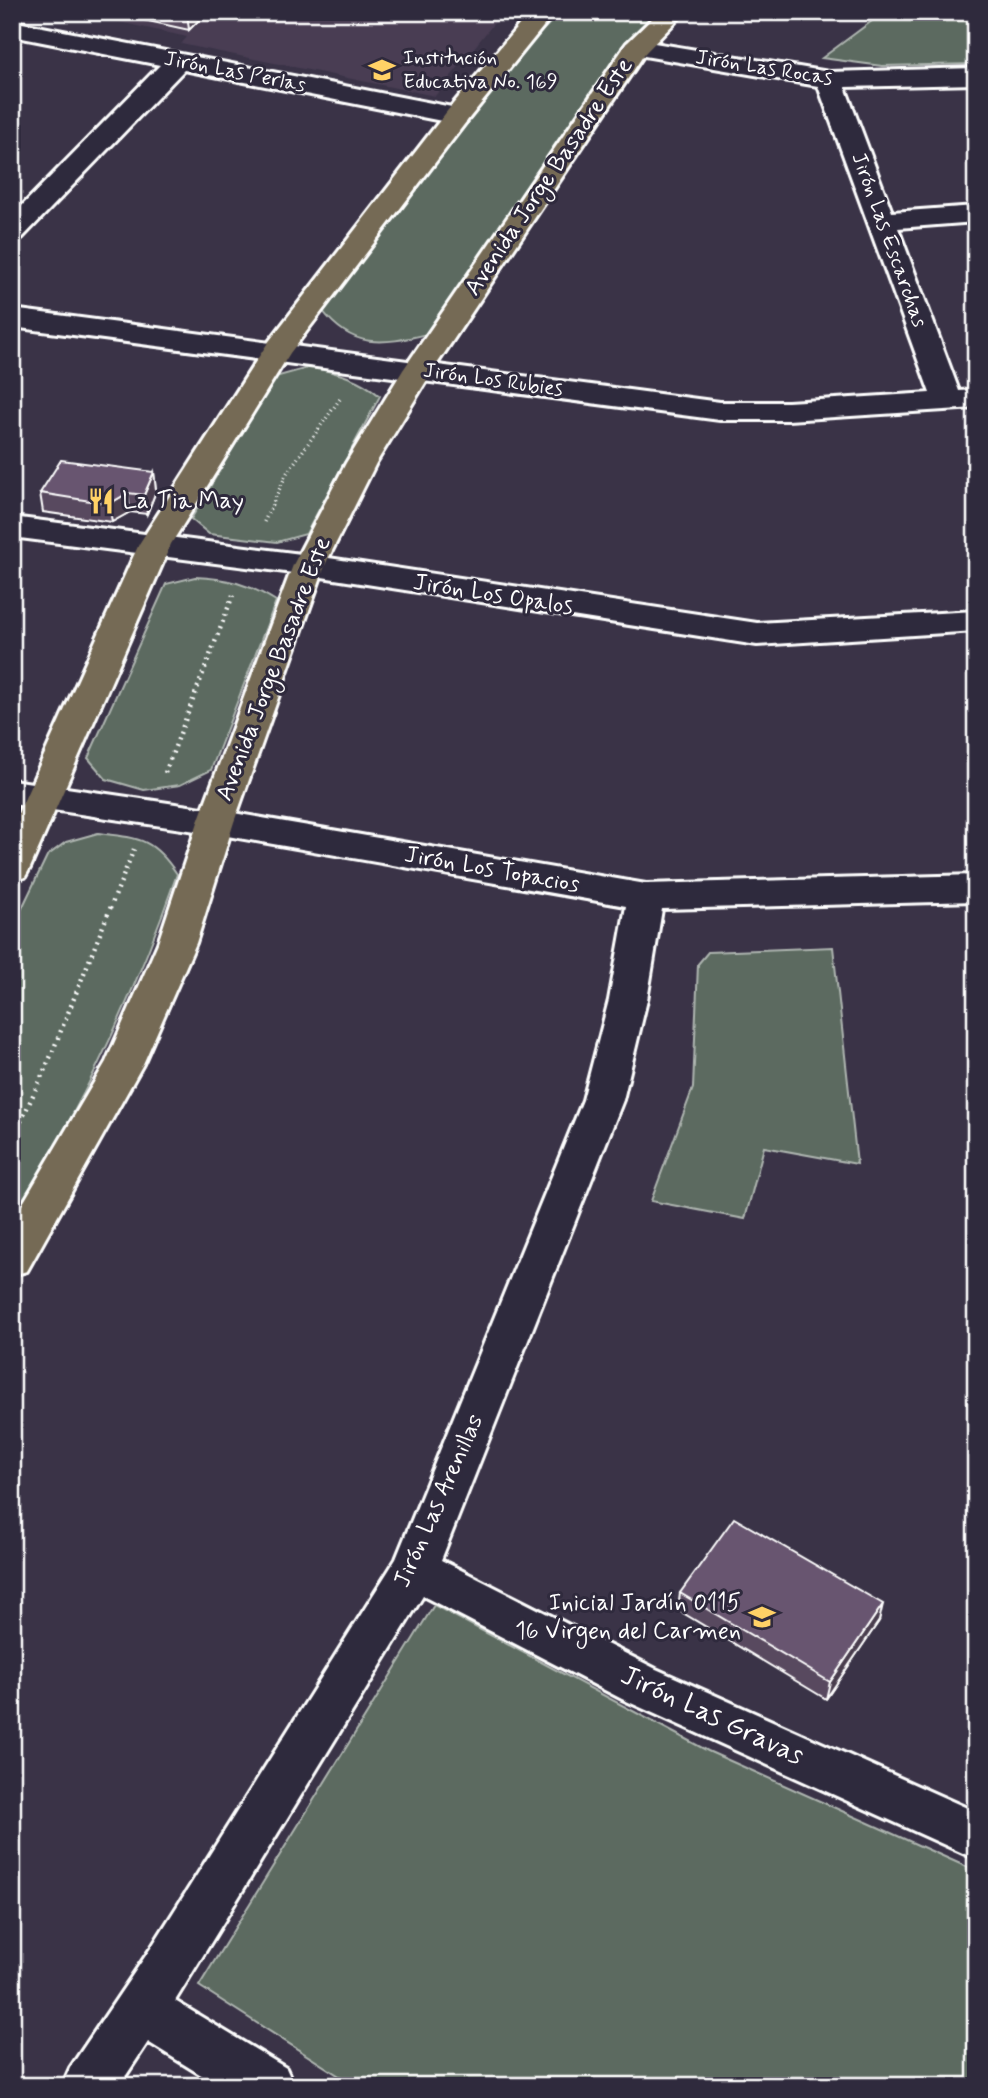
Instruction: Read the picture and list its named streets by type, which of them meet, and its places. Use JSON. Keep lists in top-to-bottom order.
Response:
{
  "streets": {
    "main road": ["Avenida Jorge Basadre Este"],
    "street": [
      "Jirón Las Rocas",
      "Jirón Las Perlas",
      "Jirón Las Escarchas",
      "Jirón Los Rubies",
      "Jirón Los Opalos",
      "Jirón Los Topacios",
      "Jirón Las Arenillas",
      "Jirón Las Gravas"
    ]
  },
  "crossings": [
    ["Jirón Las Rocas", "Avenida Jorge Basadre Este"],
    ["Jirón Las Rocas", "Jirón Las Escarchas"],
    ["Avenida Jorge Basadre Este", "Jirón Los Rubies"],
    ["Avenida Jorge Basadre Este", "Jirón Los Opalos"],
    ["Avenida Jorge Basadre Este", "Jirón Los Topacios"],
    ["Jirón Las Escarchas", "Jirón Los Rubies"],
    ["Jirón Los Topacios", "Jirón Las Arenillas"],
    ["Jirón Las Arenillas", "Jirón Las Gravas"]
  ],
  "places": {
    "school or university": ["Institución Educativa No. 169", "Inicial Jardín 0115 16 Virgen del Carmen"],
    "restaurant": ["La Tia May"]
  }
}
